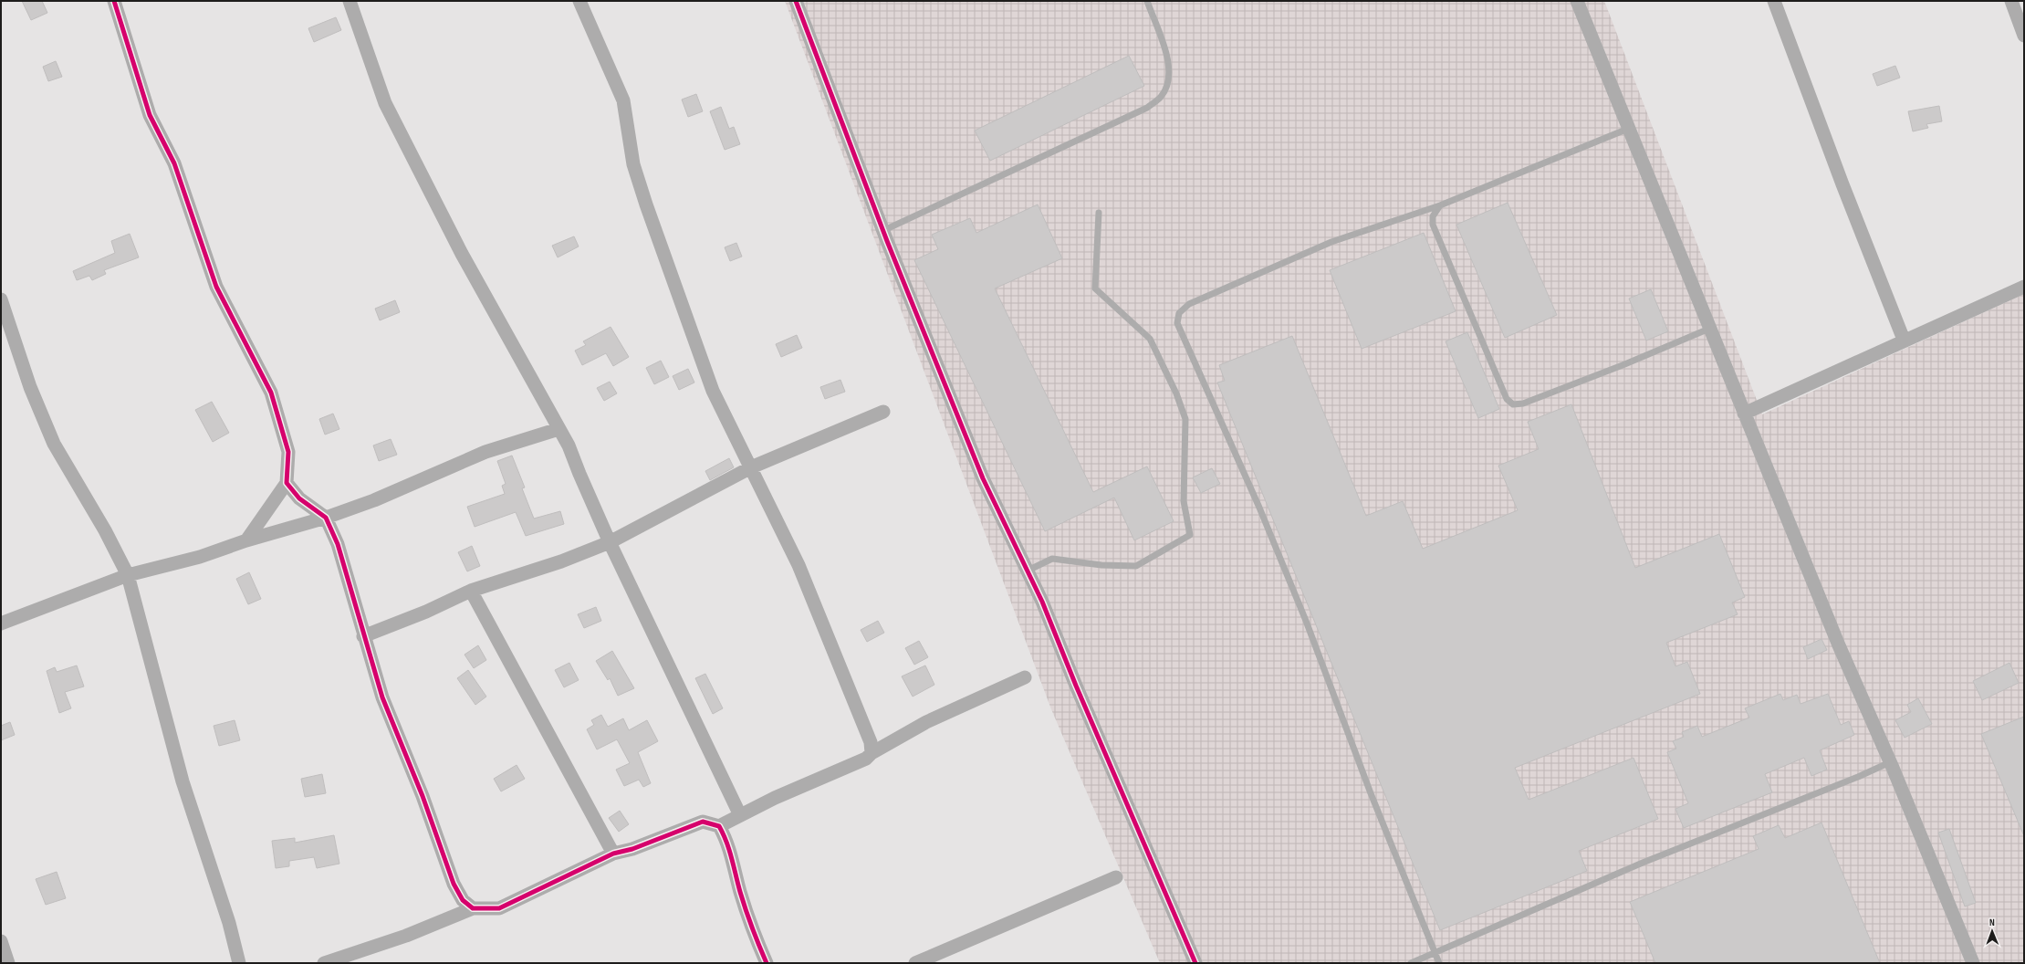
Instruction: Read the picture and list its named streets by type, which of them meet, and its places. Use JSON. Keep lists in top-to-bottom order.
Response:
{
  "north": "top"
}
